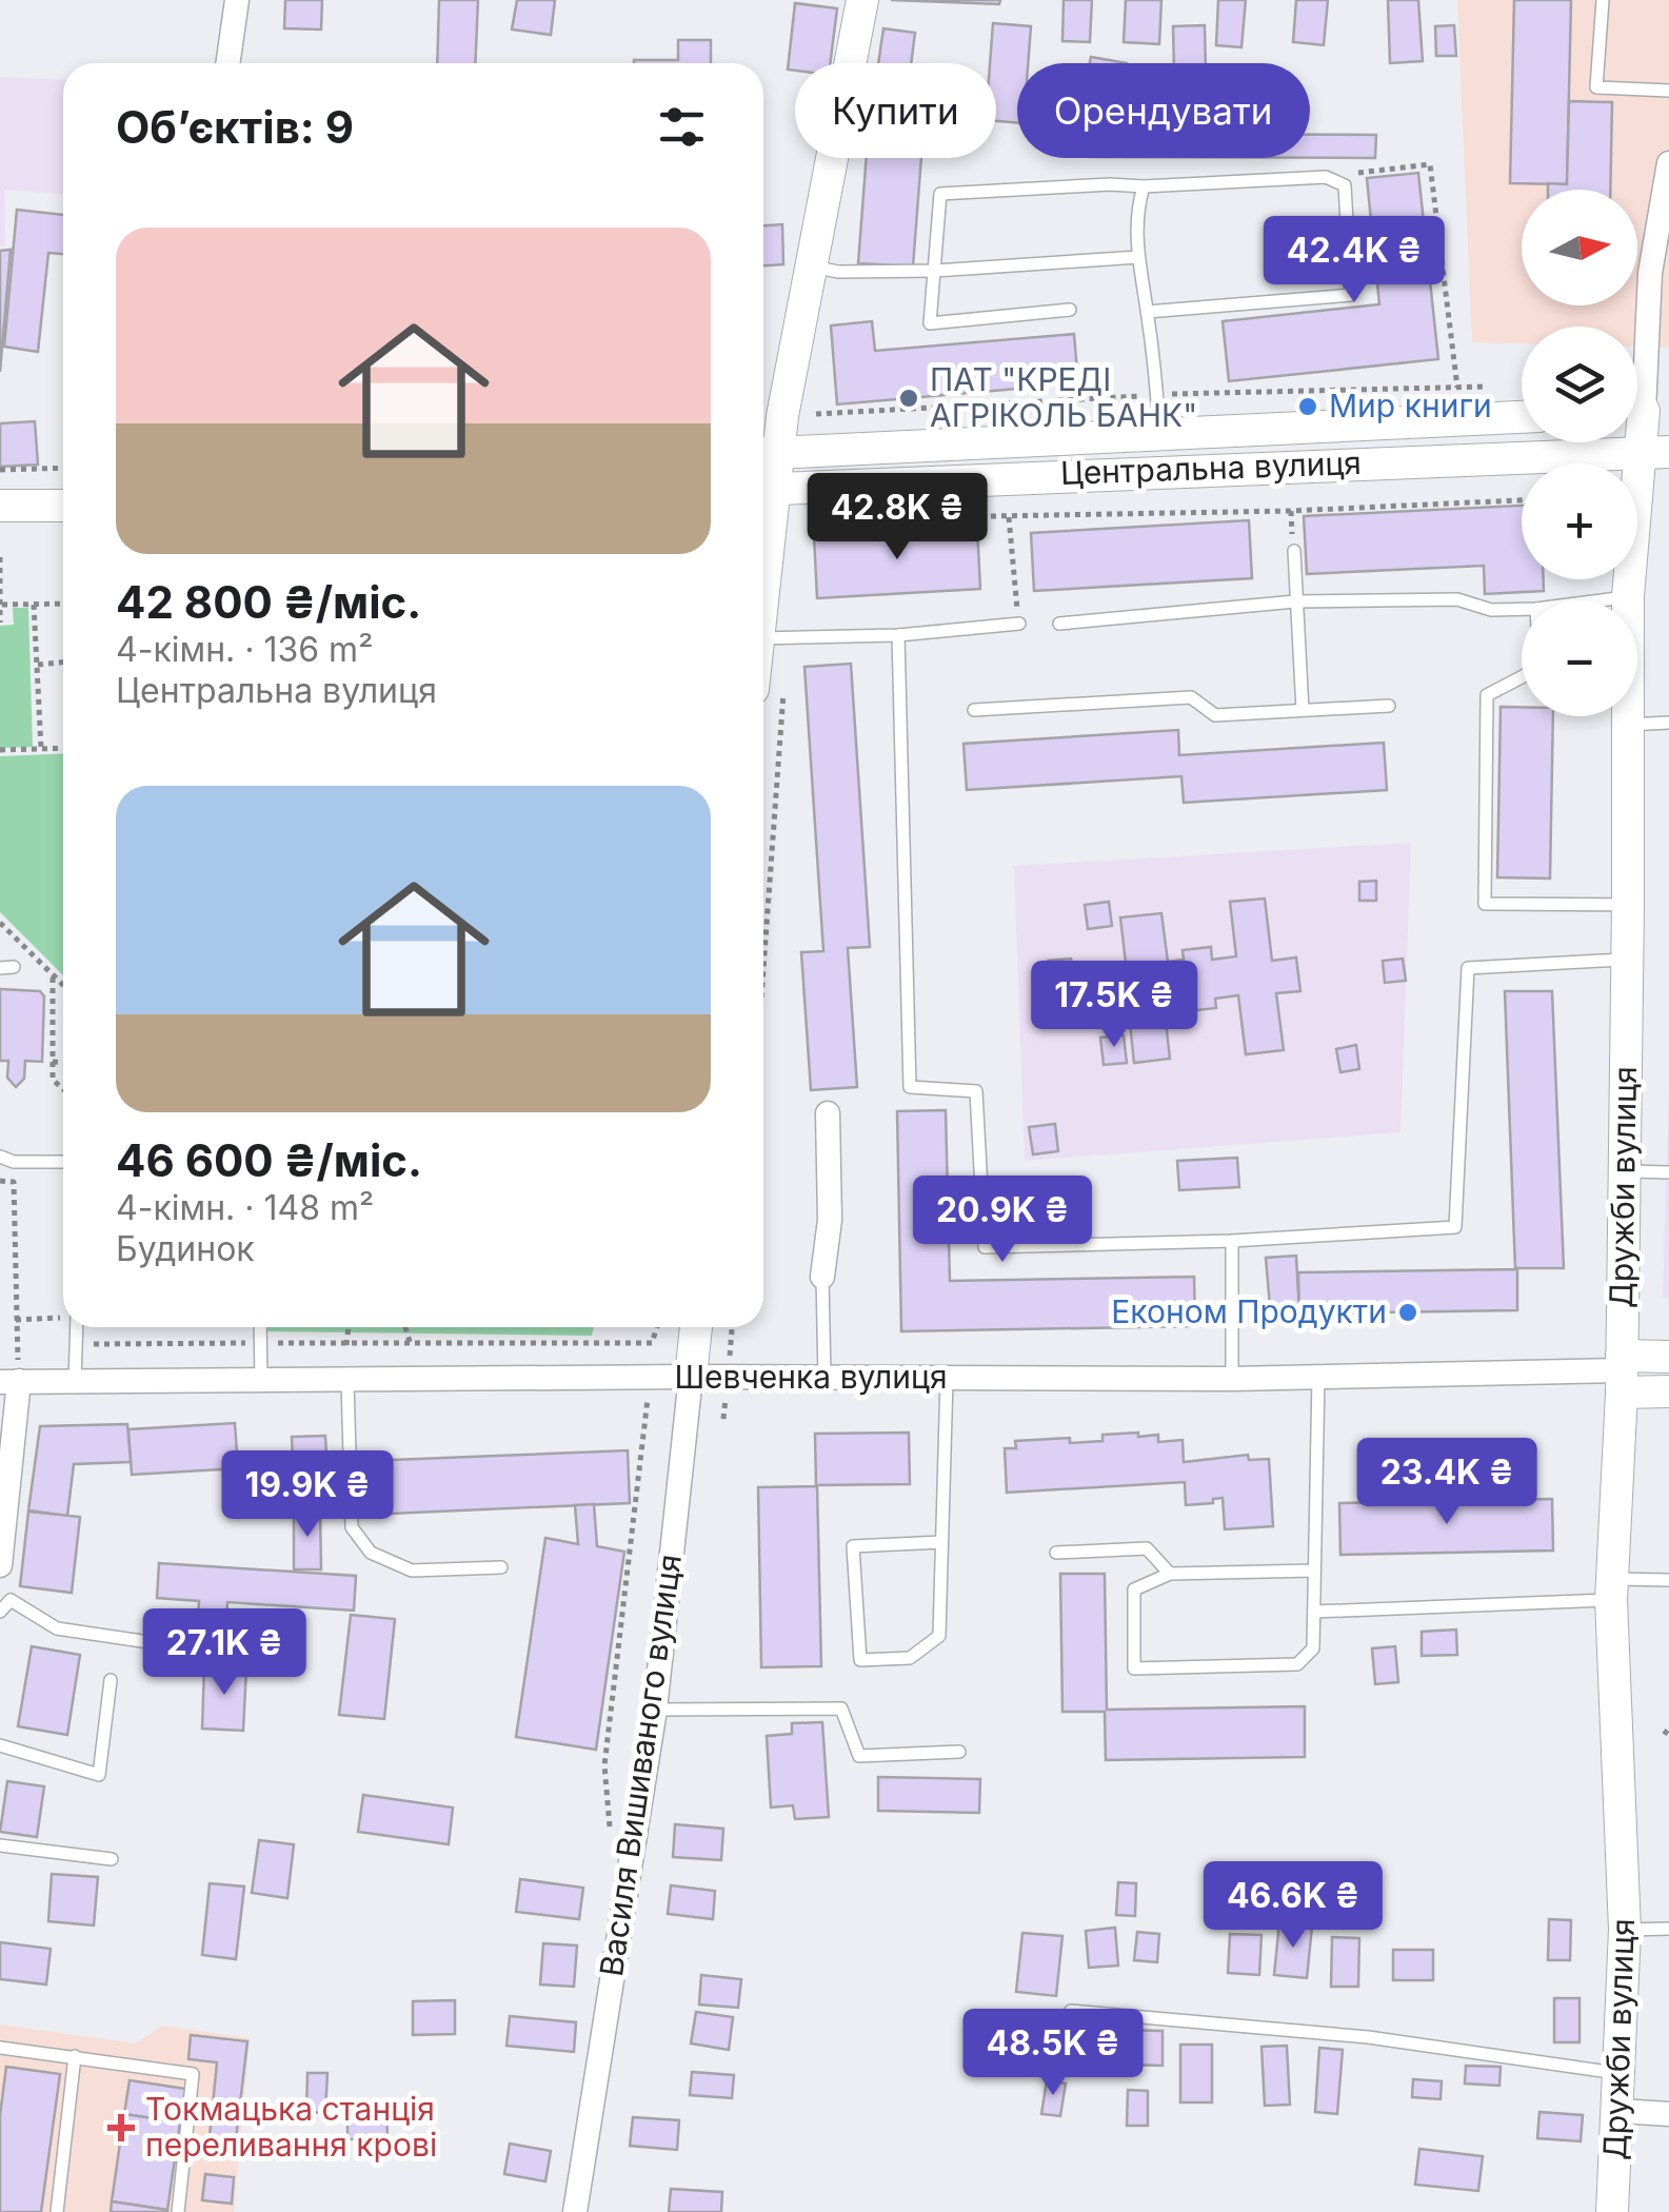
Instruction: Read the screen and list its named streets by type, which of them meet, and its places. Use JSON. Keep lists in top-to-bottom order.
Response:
{
  "streets": {
    "street": [
      "Центральна вулиця",
      "Дружби вулиця",
      "Шевченка вулиця",
      "Василя Вишиваного вулиця"
    ]
  },
  "crossings": [
    ["Центральна вулиця", "Дружби вулиця"],
    ["Дружби вулиця", "Шевченка вулиця"],
    ["Шевченка вулиця", "Василя Вишиваного вулиця"]
  ],
  "places": {
    "other": ["ПАТ \"КРЕДI АГРIКОЛЬ БАНК\"", "Мир книги", "Економ Продукти"],
    "health": ["Токмацька станція переливання крові"]
  },
  "north": "right",
  "page": {
    "chip": ["Купити", "Орендувати"],
    "heading": "Об’єктів: 9",
    "map_buttons": ["+", "−"],
    "list": [
      {
        "name": "42 800 ₴/міс.",
        "note": "4-кімн. · 136 m² · Центральна вулиця"
      },
      {
        "name": "46 600 ₴/міс.",
        "note": "4-кімн. · 148 m² · Будинок"
      }
    ],
    "price": [
      "42.4K ₴",
      "42.8K ₴",
      "17.5K ₴",
      "20.9K ₴",
      "23.4K ₴",
      "19.9K ₴",
      "27.1K ₴",
      "46.6K ₴",
      "48.5K ₴"
    ]
  }
}
